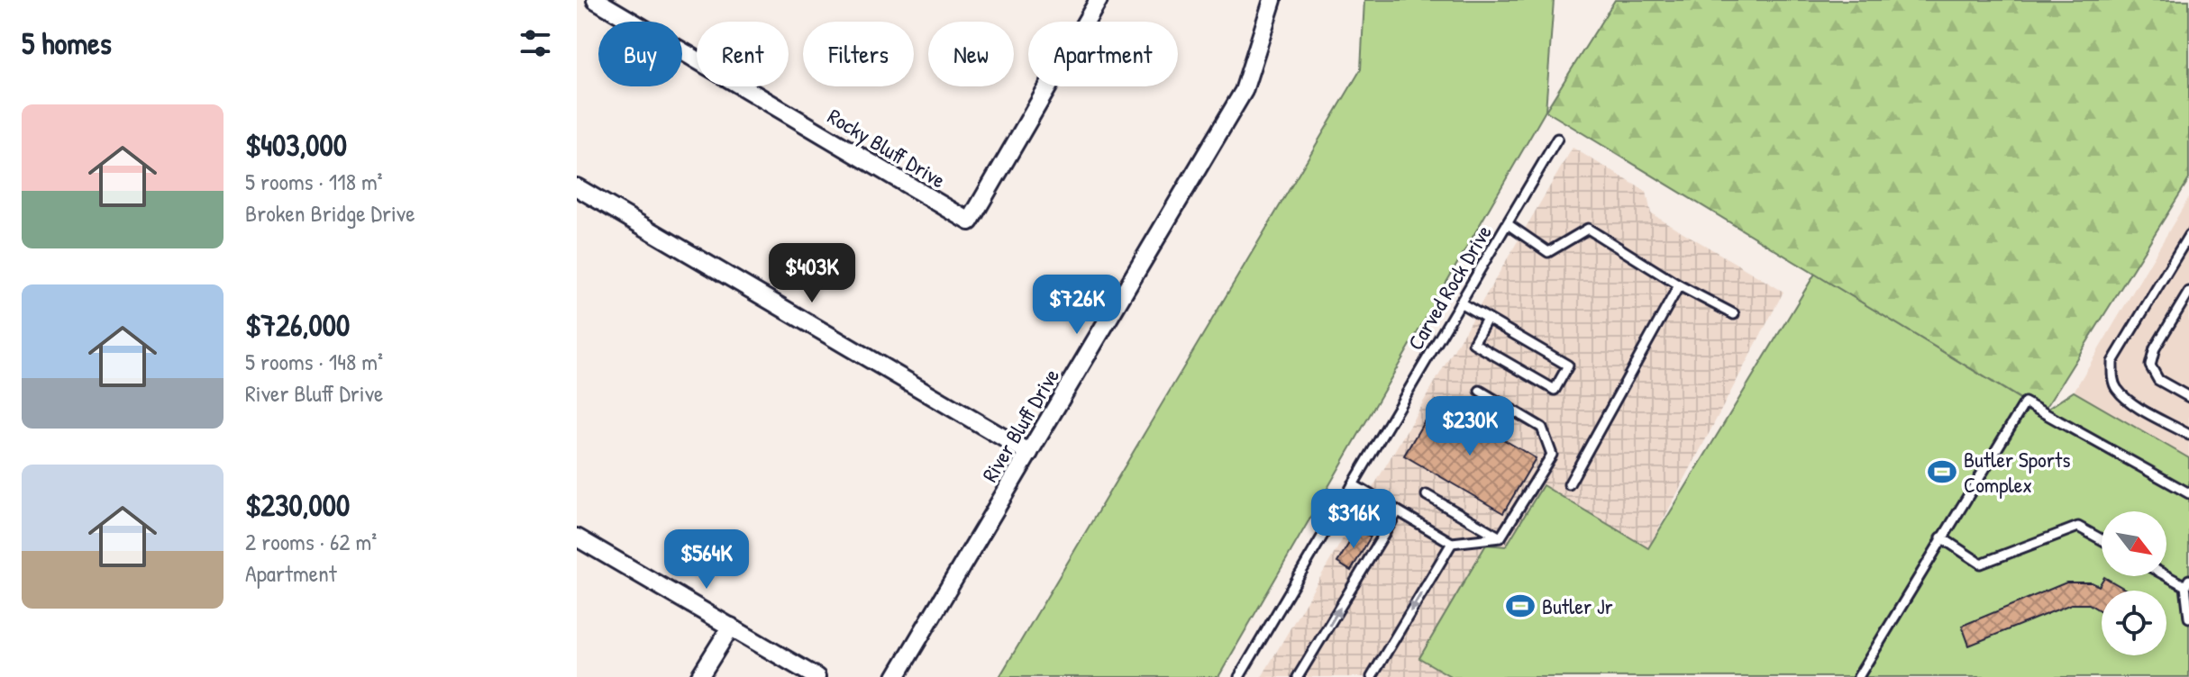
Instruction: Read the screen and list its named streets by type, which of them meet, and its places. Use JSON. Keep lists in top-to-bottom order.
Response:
{
  "streets": {
    "street": ["Rocky Bluff Drive", "River Bluff Drive"],
    "lane": ["Carved Rock Drive"]
  },
  "places": {
    "sports": ["Butler Sports Complex", "Butler Jr"]
  },
  "north": "bottom right",
  "page": {
    "heading": "5 homes",
    "chip": [
      "Buy",
      "Rent",
      "Filters",
      "New",
      "Apartment"
    ],
    "list": [
      {
        "name": "$403,000",
        "note": "5 rooms · 118 m² · Broken Bridge Drive"
      },
      {
        "name": "$726,000",
        "note": "5 rooms · 148 m² · River Bluff Drive"
      },
      {
        "name": "$230,000",
        "note": "2 rooms · 62 m² · Apartment"
      }
    ],
    "price": [
      "$403K",
      "$726K",
      "$230K",
      "$316K",
      "$564K"
    ]
  }
}
